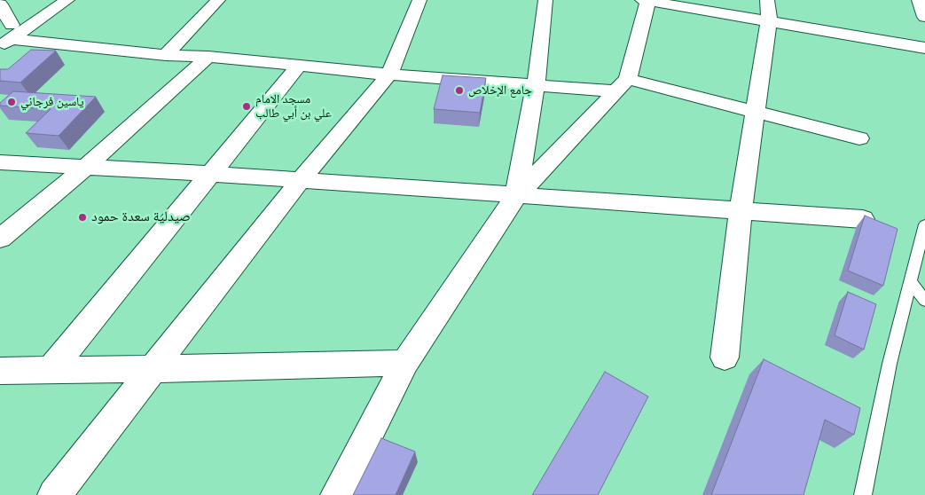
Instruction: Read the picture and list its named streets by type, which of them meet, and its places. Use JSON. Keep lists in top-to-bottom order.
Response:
{
  "places": [
    "جامع الإخلاص",
    "ياسين فرجاني",
    "مسجد الامام علي بن أبي طالب",
    "صيدلية سعدة حمود"
  ]
}
